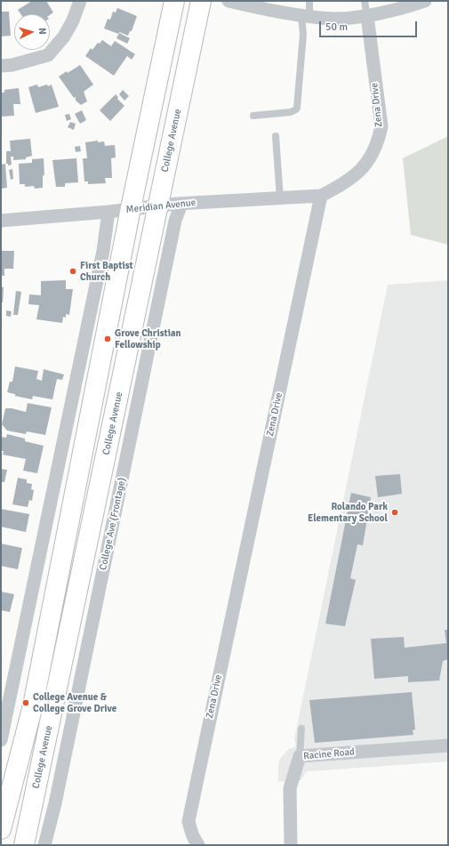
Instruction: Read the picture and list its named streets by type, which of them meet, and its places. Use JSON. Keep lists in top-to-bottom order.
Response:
{
  "streets": {
    "main road": ["College Avenue"],
    "street": [
      "Zena Drive",
      "Meridian Avenue",
      "College Ave (Frontage)",
      "Racine Road"
    ]
  },
  "crossings": [
    ["Zena Drive", "Meridian Avenue"],
    ["College Avenue", "Meridian Avenue"],
    ["Meridian Avenue", "College Ave (Frontage)"]
  ],
  "places": [
    "First Baptist Church",
    "Grove Christian Fellowship",
    "Rolando Park Elementary School",
    "College Avenue & College Grove Drive"
  ],
  "scale_bar": "50 m",
  "north": "right"
}
